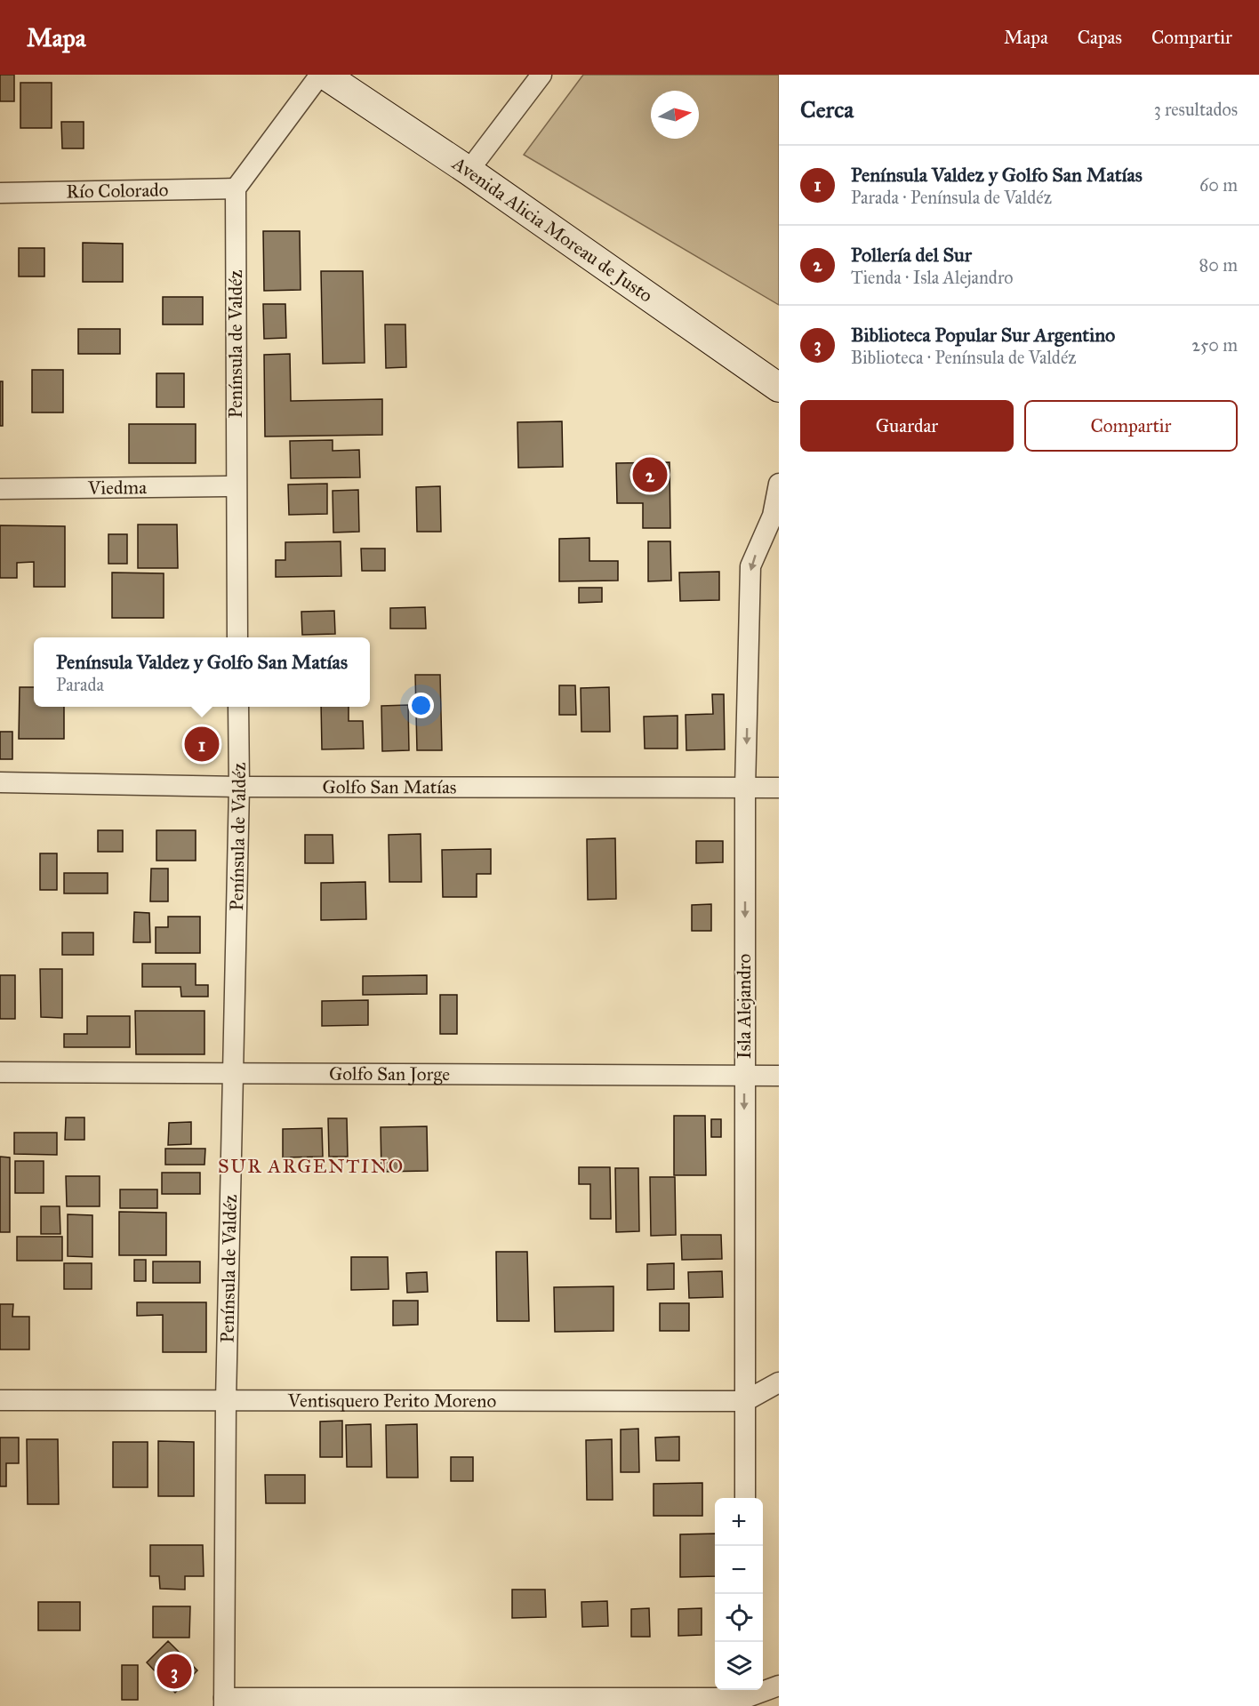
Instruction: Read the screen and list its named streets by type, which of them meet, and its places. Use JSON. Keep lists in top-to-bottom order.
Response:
{
  "streets": {
    "main road": ["Avenida Alicia Moreau de Justo"],
    "street": [
      "Río Colorado",
      "Península de Valdéz",
      "Viedma",
      "Golfo San Matías",
      "Isla Alejandro",
      "Golfo San Jorge",
      "Ventisquero Perito Moreno"
    ]
  },
  "crossings": [
    ["Río Colorado", "Península de Valdéz"],
    ["Península de Valdéz", "Viedma"],
    ["Península de Valdéz", "Golfo San Matías"],
    ["Península de Valdéz", "Golfo San Jorge"],
    ["Península de Valdéz", "Ventisquero Perito Moreno"],
    ["Golfo San Matías", "Isla Alejandro"],
    ["Isla Alejandro", "Golfo San Jorge"],
    ["Isla Alejandro", "Ventisquero Perito Moreno"]
  ],
  "one_way": ["Isla Alejandro"],
  "districts": ["SUR ARGENTINO"],
  "north": "right",
  "page": {
    "header": "Mapa",
    "nav": ["Mapa", "Capas", "Compartir"],
    "heading": ["Cerca", "3 resultados"],
    "list": [
      {
        "mark": "1",
        "name": "Península Valdez y Golfo San Matías",
        "note": "Parada · Península de Valdéz",
        "value": "60 m"
      },
      {
        "mark": "2",
        "name": "Pollería del Sur",
        "note": "Tienda · Isla Alejandro",
        "value": "80 m"
      },
      {
        "mark": "3",
        "name": "Biblioteca Popular Sur Argentino",
        "note": "Biblioteca · Península de Valdéz",
        "value": "250 m"
      }
    ],
    "buttons": ["Guardar", "Compartir"],
    "pins": ["2", "1", "3"],
    "popup": ["Península Valdez y Golfo San Matías", "Parada"],
    "map_buttons": ["+", "−"]
  }
}
